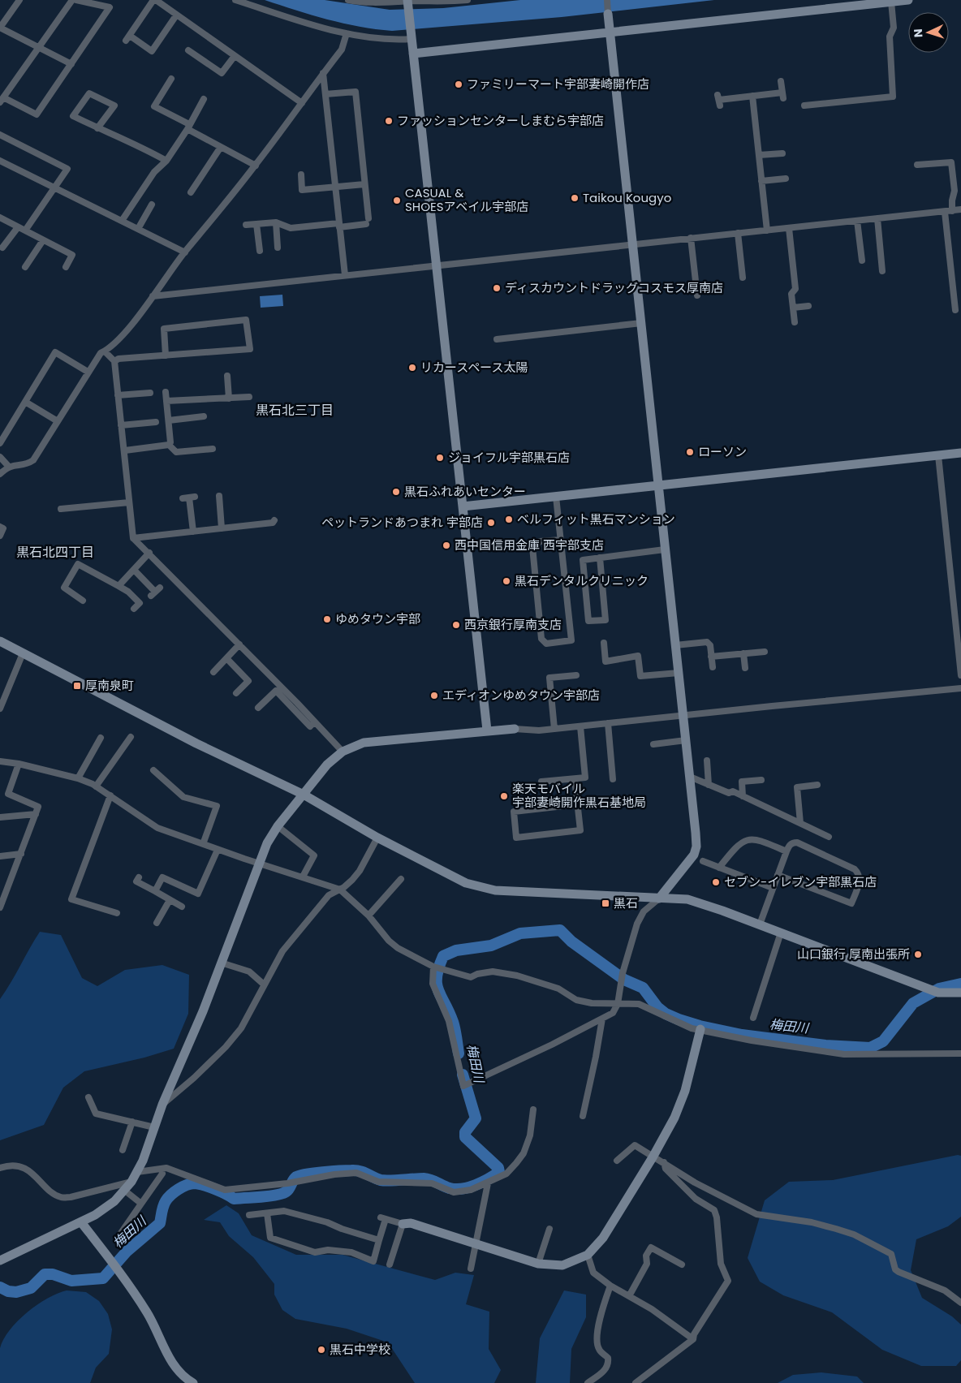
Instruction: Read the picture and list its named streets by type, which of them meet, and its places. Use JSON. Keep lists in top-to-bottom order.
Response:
{
  "districts": ["黒石北三丁目", "黒石北四丁目"],
  "water": ["梅田川"],
  "places": {
    "other": [
      "ファミリーマート宇部妻崎開作店",
      "ファッションセンターしまむら宇部店",
      "Taikou Kougyo",
      "CASUAL & SHOESアベイル宇部店",
      "ディスカウントドラッグコスモス厚南店",
      "リカースペース太陽",
      "ローソン",
      "ジョイフル宇部黒石店",
      "黒石ふれあいセンター",
      "ベルフィット黒石マンション",
      "ペットランドあつまれ 宇部店",
      "西中国信用金庫 西宇部支店",
      "黒石デンタルクリニック",
      "ゆめタウン宇部",
      "西京銀行厚南支店",
      "エディオンゆめタウン宇部店",
      "楽天モバイル 宇部妻崎開作黒石基地局",
      "セブン-イレブン宇部黒石店",
      "山口銀行 厚南出張所",
      "黒石中学校"
    ],
    "transit": ["厚南泉町", "黒石"]
  },
  "north": "left"
}
